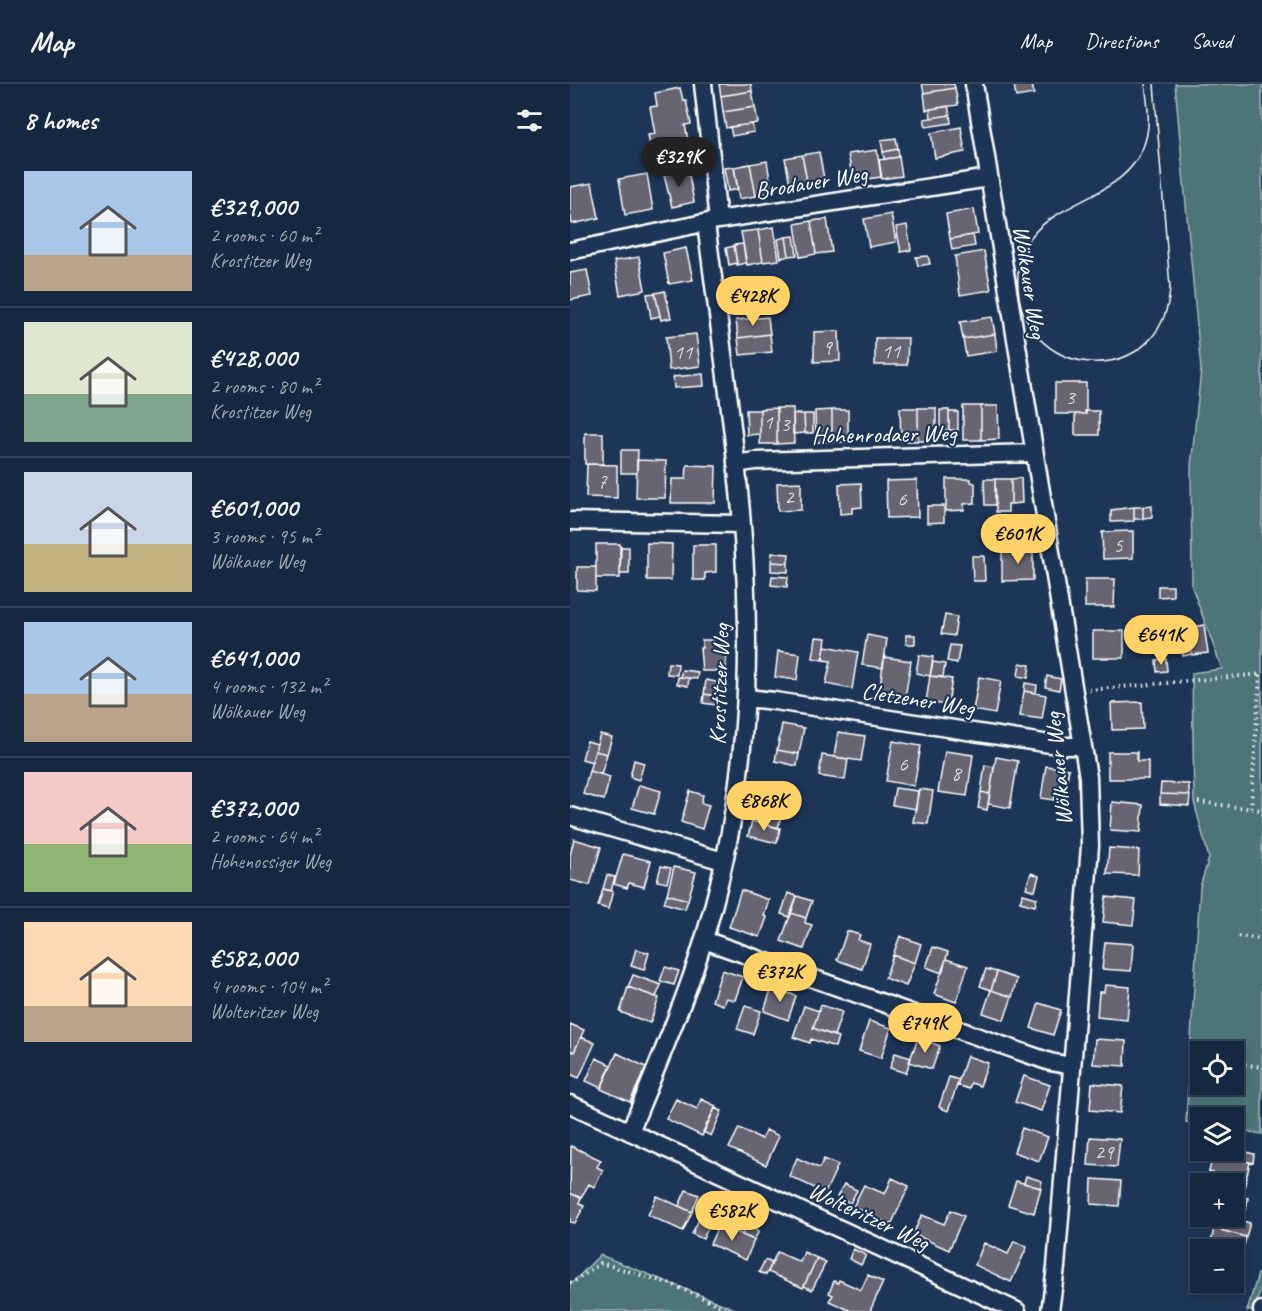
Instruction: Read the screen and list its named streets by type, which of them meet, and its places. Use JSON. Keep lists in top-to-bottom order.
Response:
{
  "streets": {
    "street": [
      "Brodauer Weg",
      "Wölkauer Weg",
      "Hohenrodaer Weg",
      "Krostitzer Weg",
      "Cletzener Weg",
      "Wolteritzer Weg"
    ]
  },
  "crossings": [
    ["Brodauer Weg", "Wölkauer Weg"],
    ["Brodauer Weg", "Krostitzer Weg"],
    ["Wölkauer Weg", "Hohenrodaer Weg"],
    ["Wölkauer Weg", "Cletzener Weg"],
    ["Hohenrodaer Weg", "Krostitzer Weg"],
    ["Krostitzer Weg", "Cletzener Weg"],
    ["Krostitzer Weg", "Wolteritzer Weg"]
  ],
  "house_numbers": [
    "9",
    "11",
    "11",
    "3",
    "1",
    "3",
    "7",
    "2",
    "6",
    "5",
    "6",
    "8",
    "29"
  ],
  "page": {
    "header": "Map",
    "nav": ["Map", "Directions", "Saved"],
    "heading": "8 homes",
    "price": [
      "€329K",
      "€428K",
      "€601K",
      "€641K",
      "€868K",
      "€372K",
      "€749K",
      "€582K"
    ],
    "list": [
      {
        "name": "€329,000",
        "note": "2 rooms · 60 m² · Krostitzer Weg"
      },
      {
        "name": "€428,000",
        "note": "2 rooms · 80 m² · Krostitzer Weg"
      },
      {
        "name": "€601,000",
        "note": "3 rooms · 95 m² · Wölkauer Weg"
      },
      {
        "name": "€641,000",
        "note": "4 rooms · 132 m² · Wölkauer Weg"
      },
      {
        "name": "€372,000",
        "note": "2 rooms · 64 m² · Hohenossiger Weg"
      },
      {
        "name": "€582,000",
        "note": "4 rooms · 104 m² · Wolteritzer Weg"
      }
    ],
    "map_buttons": ["+", "−"]
  }
}
